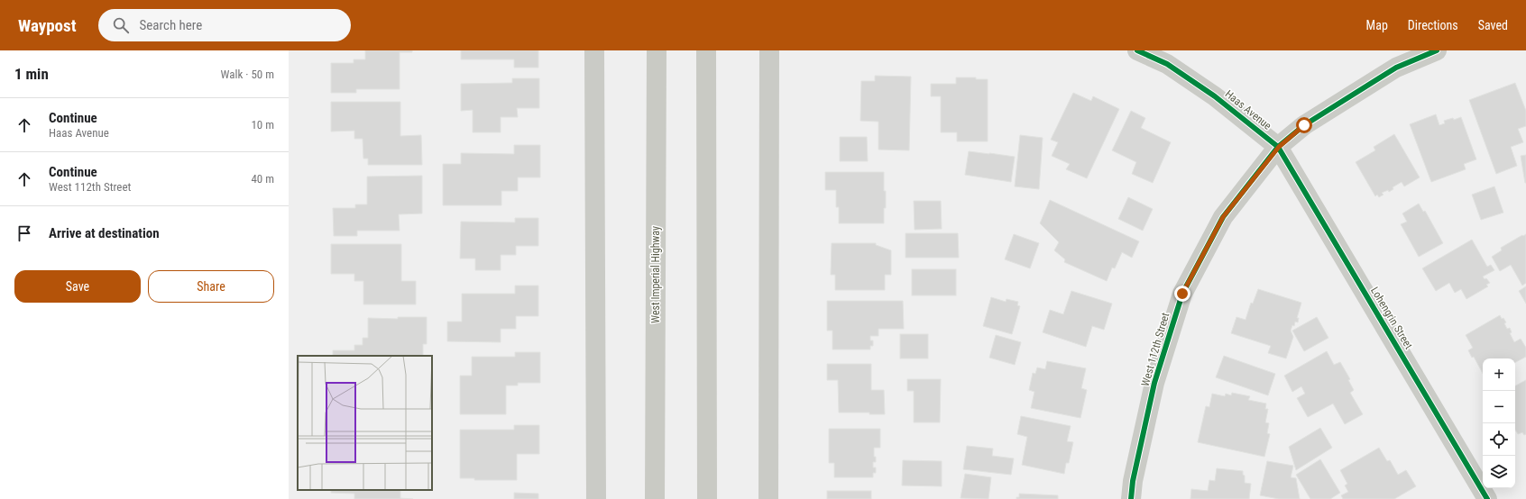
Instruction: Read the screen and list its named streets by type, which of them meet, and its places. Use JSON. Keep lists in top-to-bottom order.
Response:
{
  "streets": {
    "main road": ["West Imperial Highway"],
    "street": ["Haas Avenue", "Lohengrin Street", "West 112th Street"]
  },
  "crossings": [
    ["Haas Avenue", "Lohengrin Street"],
    ["Haas Avenue", "West 112th Street"],
    ["Lohengrin Street", "West 112th Street"]
  ],
  "page": {
    "header": "Waypost",
    "search": "Search here",
    "nav": ["Map", "Directions", "Saved"],
    "heading": ["1 min", "Walk · 50 m"],
    "list": [
      ["Continue", "Haas Avenue", "10 m"],
      ["Continue", "West 112th Street", "40 m"],
      "Arrive at destination"
    ],
    "buttons": ["Save", "Share"],
    "map_buttons": ["+", "−"]
  }
}
